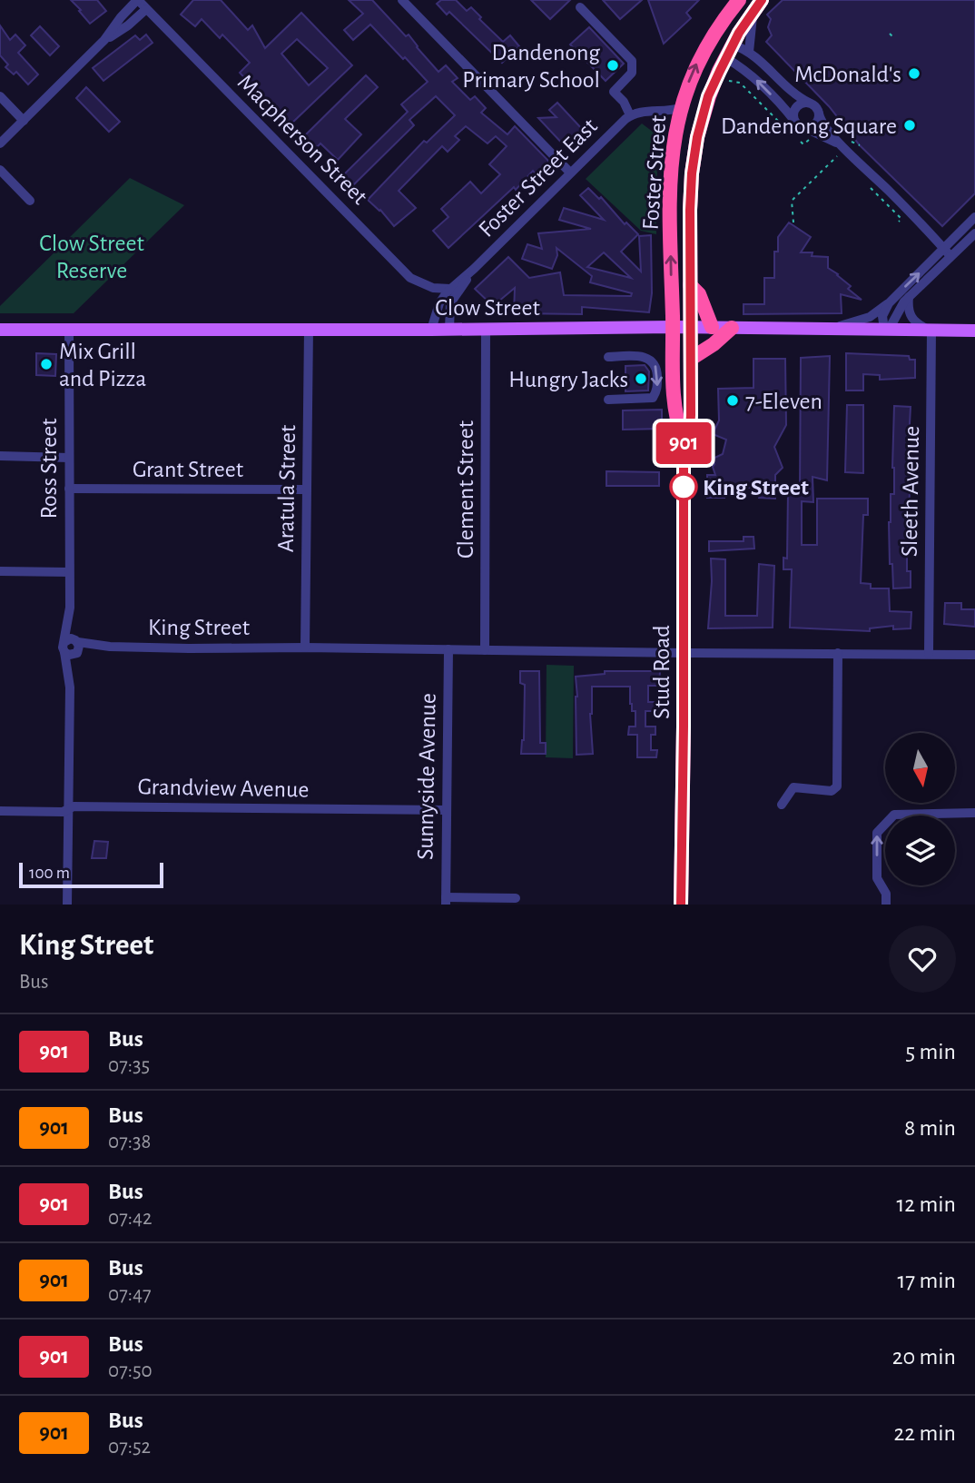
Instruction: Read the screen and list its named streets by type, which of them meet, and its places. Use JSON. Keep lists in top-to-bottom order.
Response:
{
  "streets": {
    "highway": ["Foster Street", "Stud Road"],
    "main road": ["Clow Street"],
    "street": [
      "Macpherson Street",
      "Foster Street East",
      "Ross Street",
      "Grant Street",
      "Aratula Street",
      "Clement Street",
      "Sleeth Avenue",
      "King Street",
      "Sunnyside Avenue",
      "Grandview Avenue"
    ]
  },
  "crossings": [
    ["Macpherson Street", "Foster Street East"],
    ["Foster Street", "Clow Street"],
    ["Foster Street", "Stud Road"],
    ["Foster Street East", "Clow Street"],
    ["Clow Street", "Ross Street"],
    ["Clow Street", "Aratula Street"],
    ["Clow Street", "Clement Street"],
    ["Clow Street", "Sleeth Avenue"],
    ["Clow Street", "Stud Road"],
    ["Ross Street", "Grant Street"],
    ["Ross Street", "King Street"],
    ["Ross Street", "Grandview Avenue"],
    ["Grant Street", "Aratula Street"],
    ["Aratula Street", "King Street"],
    ["Clement Street", "King Street"],
    ["Sleeth Avenue", "King Street"],
    ["King Street", "Stud Road"],
    ["King Street", "Sunnyside Avenue"],
    ["Sunnyside Avenue", "Grandview Avenue"]
  ],
  "parks": ["Clow Street Reserve"],
  "places": [
    "Dandenong Primary School",
    "McDonald's",
    "Dandenong Square",
    "Mix Grill and Pizza",
    "Hungry Jacks",
    "7-Eleven",
    "King Street"
  ],
  "lines": ["bus line 901"],
  "scale_bar": "100 m",
  "north": "bottom",
  "page": {
    "on_map": "901",
    "scale": "100 m",
    "heading": ["King Street", "Bus"],
    "list": [
      {
        "mark": "901",
        "name": "Bus",
        "note": "07:35",
        "value": "5 min"
      },
      {
        "mark": "901",
        "name": "Bus",
        "note": "07:38",
        "value": "8 min"
      },
      {
        "mark": "901",
        "name": "Bus",
        "note": "07:42",
        "value": "12 min"
      },
      {
        "mark": "901",
        "name": "Bus",
        "note": "07:47",
        "value": "17 min"
      },
      {
        "mark": "901",
        "name": "Bus",
        "note": "07:50",
        "value": "20 min"
      },
      {
        "mark": "901",
        "name": "Bus",
        "note": "07:52",
        "value": "22 min"
      }
    ]
  }
}
